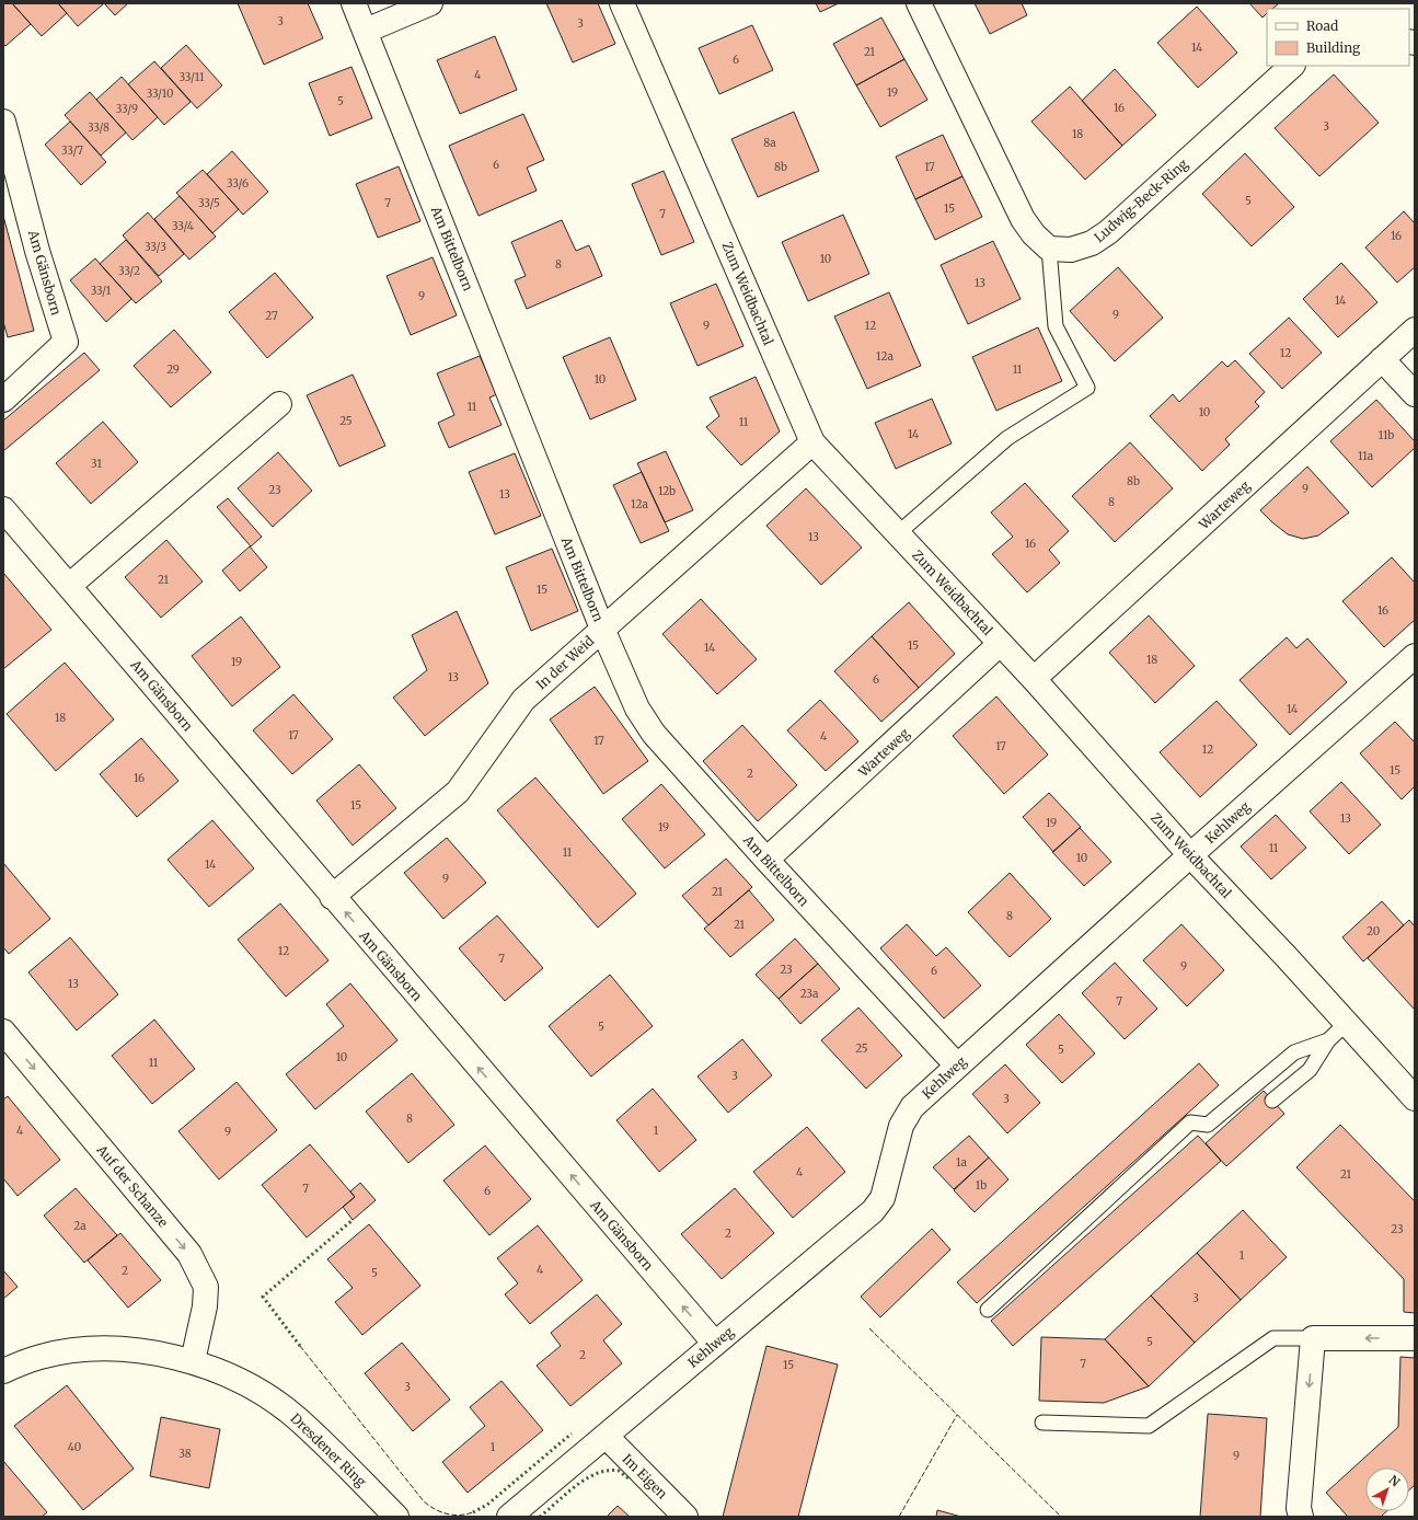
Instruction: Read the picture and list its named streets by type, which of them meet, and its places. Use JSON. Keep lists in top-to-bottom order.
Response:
{
  "streets": {
    "street": [
      "Ludwig-Beck-Ring",
      "Am Bittelborn",
      "Am Gänsborn",
      "Zum Weidbachtal",
      "Warteweg",
      "In der Weid",
      "Kehlweg",
      "Auf der Schanze",
      "Dresdener Ring",
      "Im Eigen"
    ]
  },
  "crossings": [
    ["Am Bittelborn", "Warteweg"],
    ["Am Bittelborn", "In der Weid"],
    ["Am Bittelborn", "Kehlweg"],
    ["Am Gänsborn", "In der Weid"],
    ["Am Gänsborn", "Kehlweg"],
    ["Zum Weidbachtal", "Warteweg"],
    ["Zum Weidbachtal", "In der Weid"],
    ["Zum Weidbachtal", "Kehlweg"],
    ["Kehlweg", "Im Eigen"],
    ["Auf der Schanze", "Dresdener Ring"]
  ],
  "one_way": ["Am Gänsborn", "Auf der Schanze"],
  "house_numbers": [
    "3",
    "3",
    "14",
    "21",
    "6",
    "4",
    "33/11",
    "19",
    "33/10",
    "5",
    "16",
    "33/9",
    "3",
    "33/8",
    "18",
    "8a",
    "33/7",
    "6",
    "8b",
    "17",
    "33/6",
    "5",
    "33/5",
    "7",
    "15",
    "7",
    "33/4",
    "16",
    "33/3",
    "10",
    "8",
    "33/2",
    "13",
    "33/1",
    "9",
    "14",
    "9",
    "27",
    "9",
    "12",
    "12",
    "12a",
    "29",
    "11",
    "10",
    "11",
    "10",
    "25",
    "11",
    "14",
    "11b",
    "11a",
    "31",
    "8b",
    "9",
    "23",
    "12b",
    "13",
    "8",
    "12a",
    "13",
    "16",
    "21",
    "15",
    "16",
    "15",
    "14",
    "18",
    "19",
    "13",
    "6",
    "14",
    "18",
    "17",
    "4",
    "17",
    "17",
    "12",
    "15",
    "2",
    "16",
    "15",
    "13",
    "19",
    "19",
    "11",
    "11",
    "10",
    "14",
    "9",
    "21",
    "8",
    "21",
    "20",
    "12",
    "7",
    "9",
    "23",
    "6",
    "13",
    "23a",
    "7",
    "5",
    "25",
    "5",
    "10",
    "11",
    "3",
    "3",
    "8",
    "4",
    "1",
    "9",
    "1a",
    "4",
    "21",
    "1b",
    "7",
    "6",
    "2a",
    "23",
    "2",
    "1",
    "4",
    "2",
    "5",
    "3",
    "5",
    "2",
    "7",
    "15",
    "3",
    "40",
    "1",
    "38",
    "9"
  ],
  "legend": ["Road", "Building"],
  "north": "top right"
}
